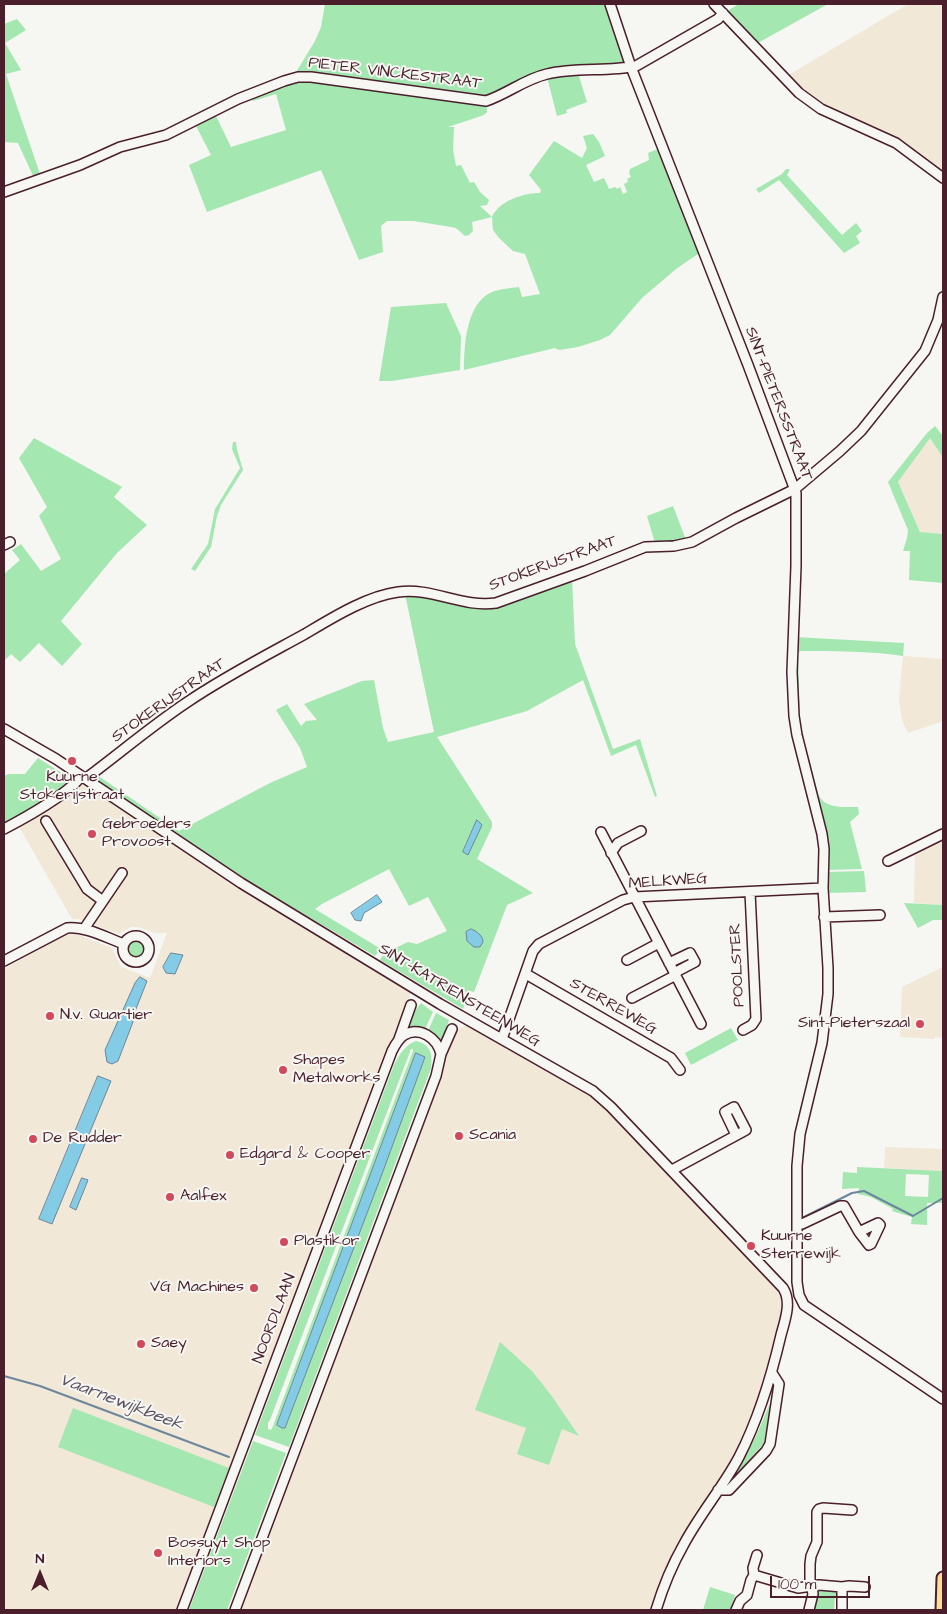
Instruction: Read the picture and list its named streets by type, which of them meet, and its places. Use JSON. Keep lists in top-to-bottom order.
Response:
{
  "streets": {
    "street": [
      "PIETER VINCKESTRAAT",
      "SINT-PIETERSSTRAAT",
      "STOKERIJSTRAAT",
      "MELKWEG",
      "POOLSTER",
      "SINT-KATRIENSTEENWEG",
      "STERREWEG",
      "NOORDLAAN"
    ]
  },
  "crossings": [
    ["PIETER VINCKESTRAAT", "SINT-PIETERSSTRAAT"],
    ["SINT-PIETERSSTRAAT", "STOKERIJSTRAAT"],
    ["SINT-PIETERSSTRAAT", "MELKWEG"],
    ["STOKERIJSTRAAT", "SINT-KATRIENSTEENWEG"],
    ["MELKWEG", "POOLSTER"],
    ["MELKWEG", "SINT-KATRIENSTEENWEG"],
    ["MELKWEG", "STERREWEG"]
  ],
  "water": ["Vaarnewijkbeek"],
  "places": [
    "Kuurne Stokerijstraat",
    "Gebroeders Provoost",
    "N.v. Quartier",
    "Sint-Pieterszaal",
    "Shapes Metalworks",
    "Scania",
    "De Rudder",
    "Edgard & Cooper",
    "Aalfex",
    "Plastikor",
    "Kuurne Sterrewijk",
    "VG Machines",
    "Saey",
    "Bossuyt Shop Interiors"
  ],
  "scale_bar": "100 m",
  "north": "top"
}
